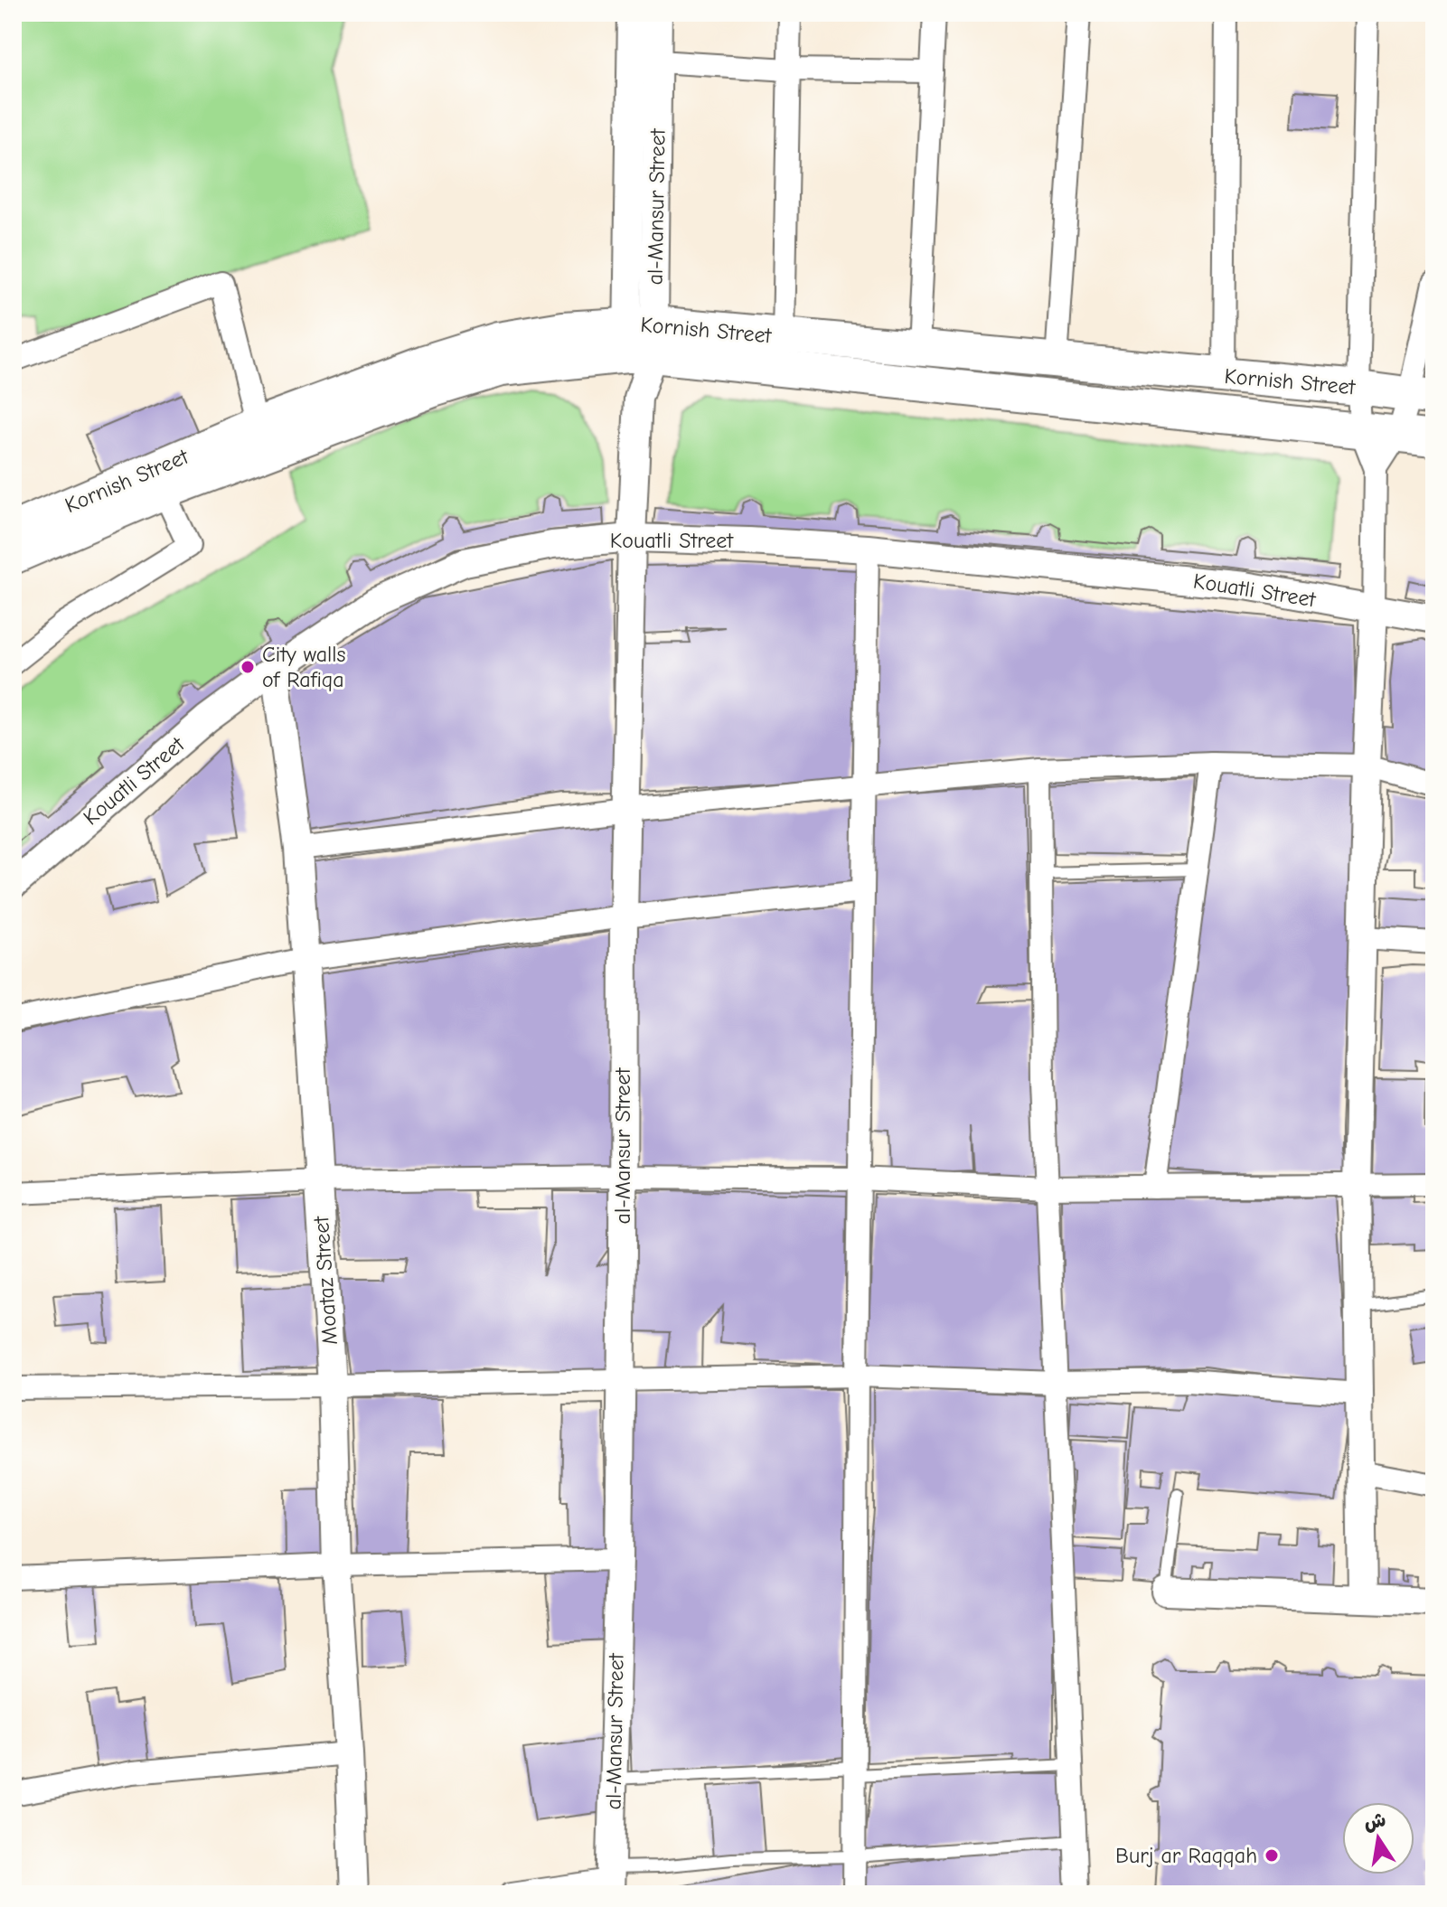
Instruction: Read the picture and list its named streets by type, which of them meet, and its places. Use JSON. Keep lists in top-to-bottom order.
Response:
{
  "streets": {
    "main road": ["Kornish Street"],
    "street": ["al-Mansur Street", "Kouatli Street", "Moataz Street"]
  },
  "crossings": [
    ["al-Mansur Street", "Kornish Street"],
    ["al-Mansur Street", "Kouatli Street"],
    ["Kouatli Street", "Moataz Street"]
  ],
  "places": ["City walls of Rafiqa", "Burj ar Raqqah"],
  "north": "top"
}
